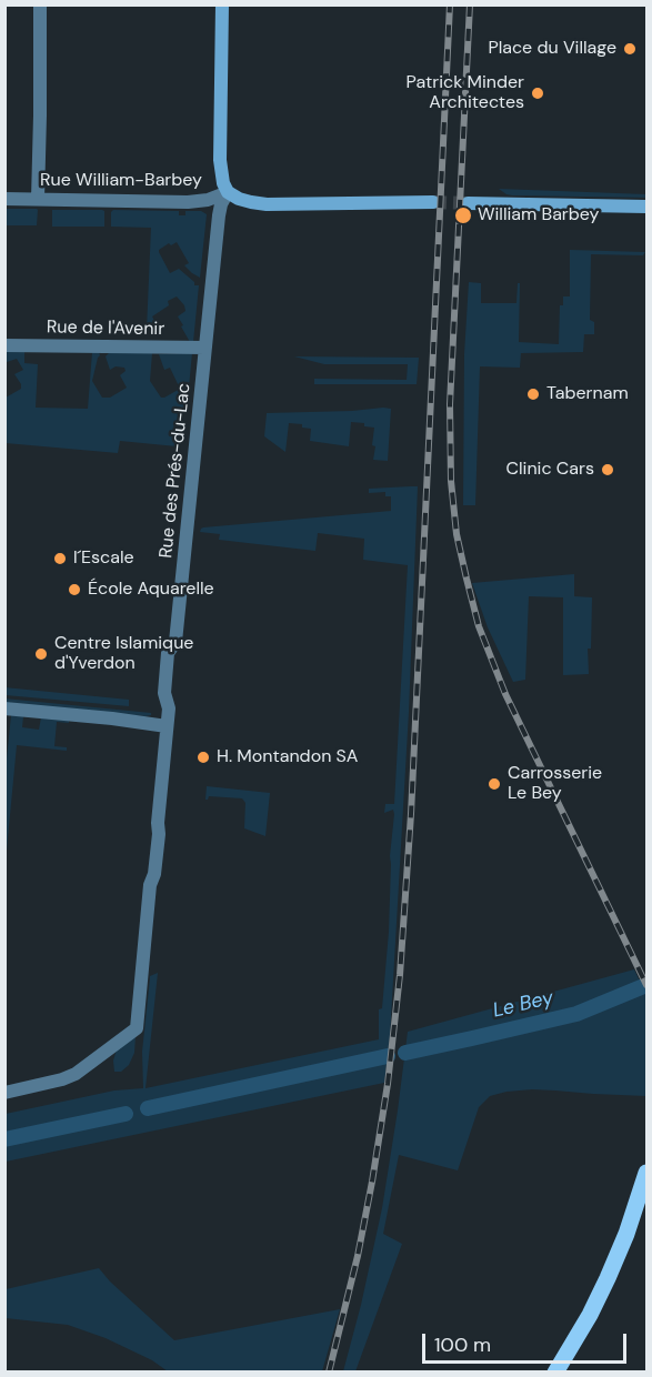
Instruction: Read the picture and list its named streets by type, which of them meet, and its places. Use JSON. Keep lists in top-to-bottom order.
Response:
{
  "streets": {
    "street": ["Rue William-Barbey", "Rue de l'Avenir", "Rue des Prés-du-Lac"]
  },
  "crossings": [
    ["Rue William-Barbey", "Rue des Prés-du-Lac"],
    ["Rue de l'Avenir", "Rue des Prés-du-Lac"]
  ],
  "water": ["Le Bey"],
  "places": [
    "Place du Village",
    "Patrick Minder Architectes",
    "William Barbey",
    "Tabernam",
    "Clinic Cars",
    "l´Escale",
    "École Aquarelle",
    "Centre Islamique d'Yverdon",
    "H. Montandon SA",
    "Carrosserie Le Bey"
  ],
  "scale_bar": "100 m"
}
